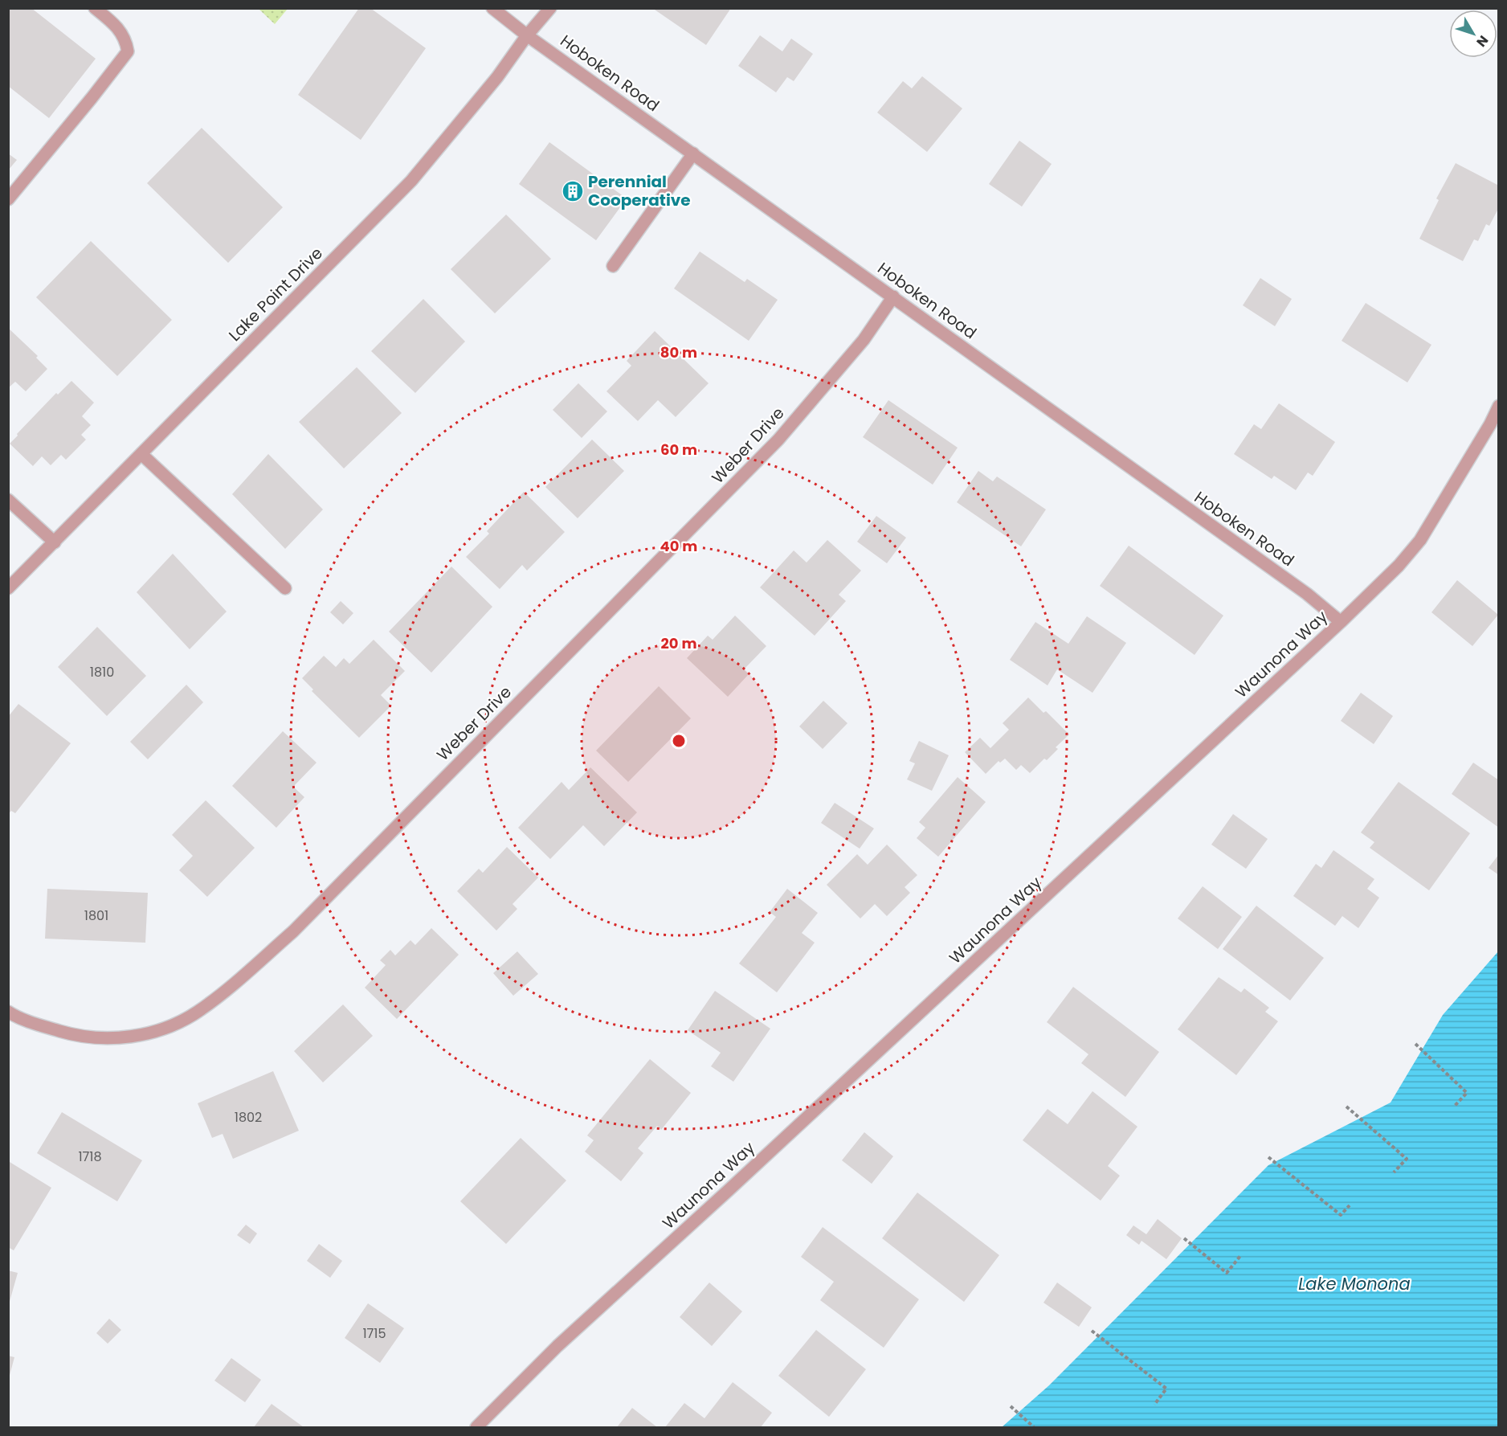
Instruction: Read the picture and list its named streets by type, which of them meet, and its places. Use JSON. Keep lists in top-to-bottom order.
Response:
{
  "streets": {
    "street": [
      "Hoboken Road",
      "Lake Point Drive",
      "Weber Drive",
      "Waunona Way"
    ]
  },
  "crossings": [
    ["Hoboken Road", "Lake Point Drive"],
    ["Hoboken Road", "Weber Drive"],
    ["Hoboken Road", "Waunona Way"]
  ],
  "water": ["Lake Monona"],
  "places": {
    "building": ["Perennial Cooperative"]
  },
  "house_numbers": [
    "1810",
    "1801",
    "1802",
    "1718",
    "1715"
  ],
  "north": "bottom right",
  "rings": [
    "80 m",
    "60 m",
    "40 m",
    "20 m"
  ]
}
